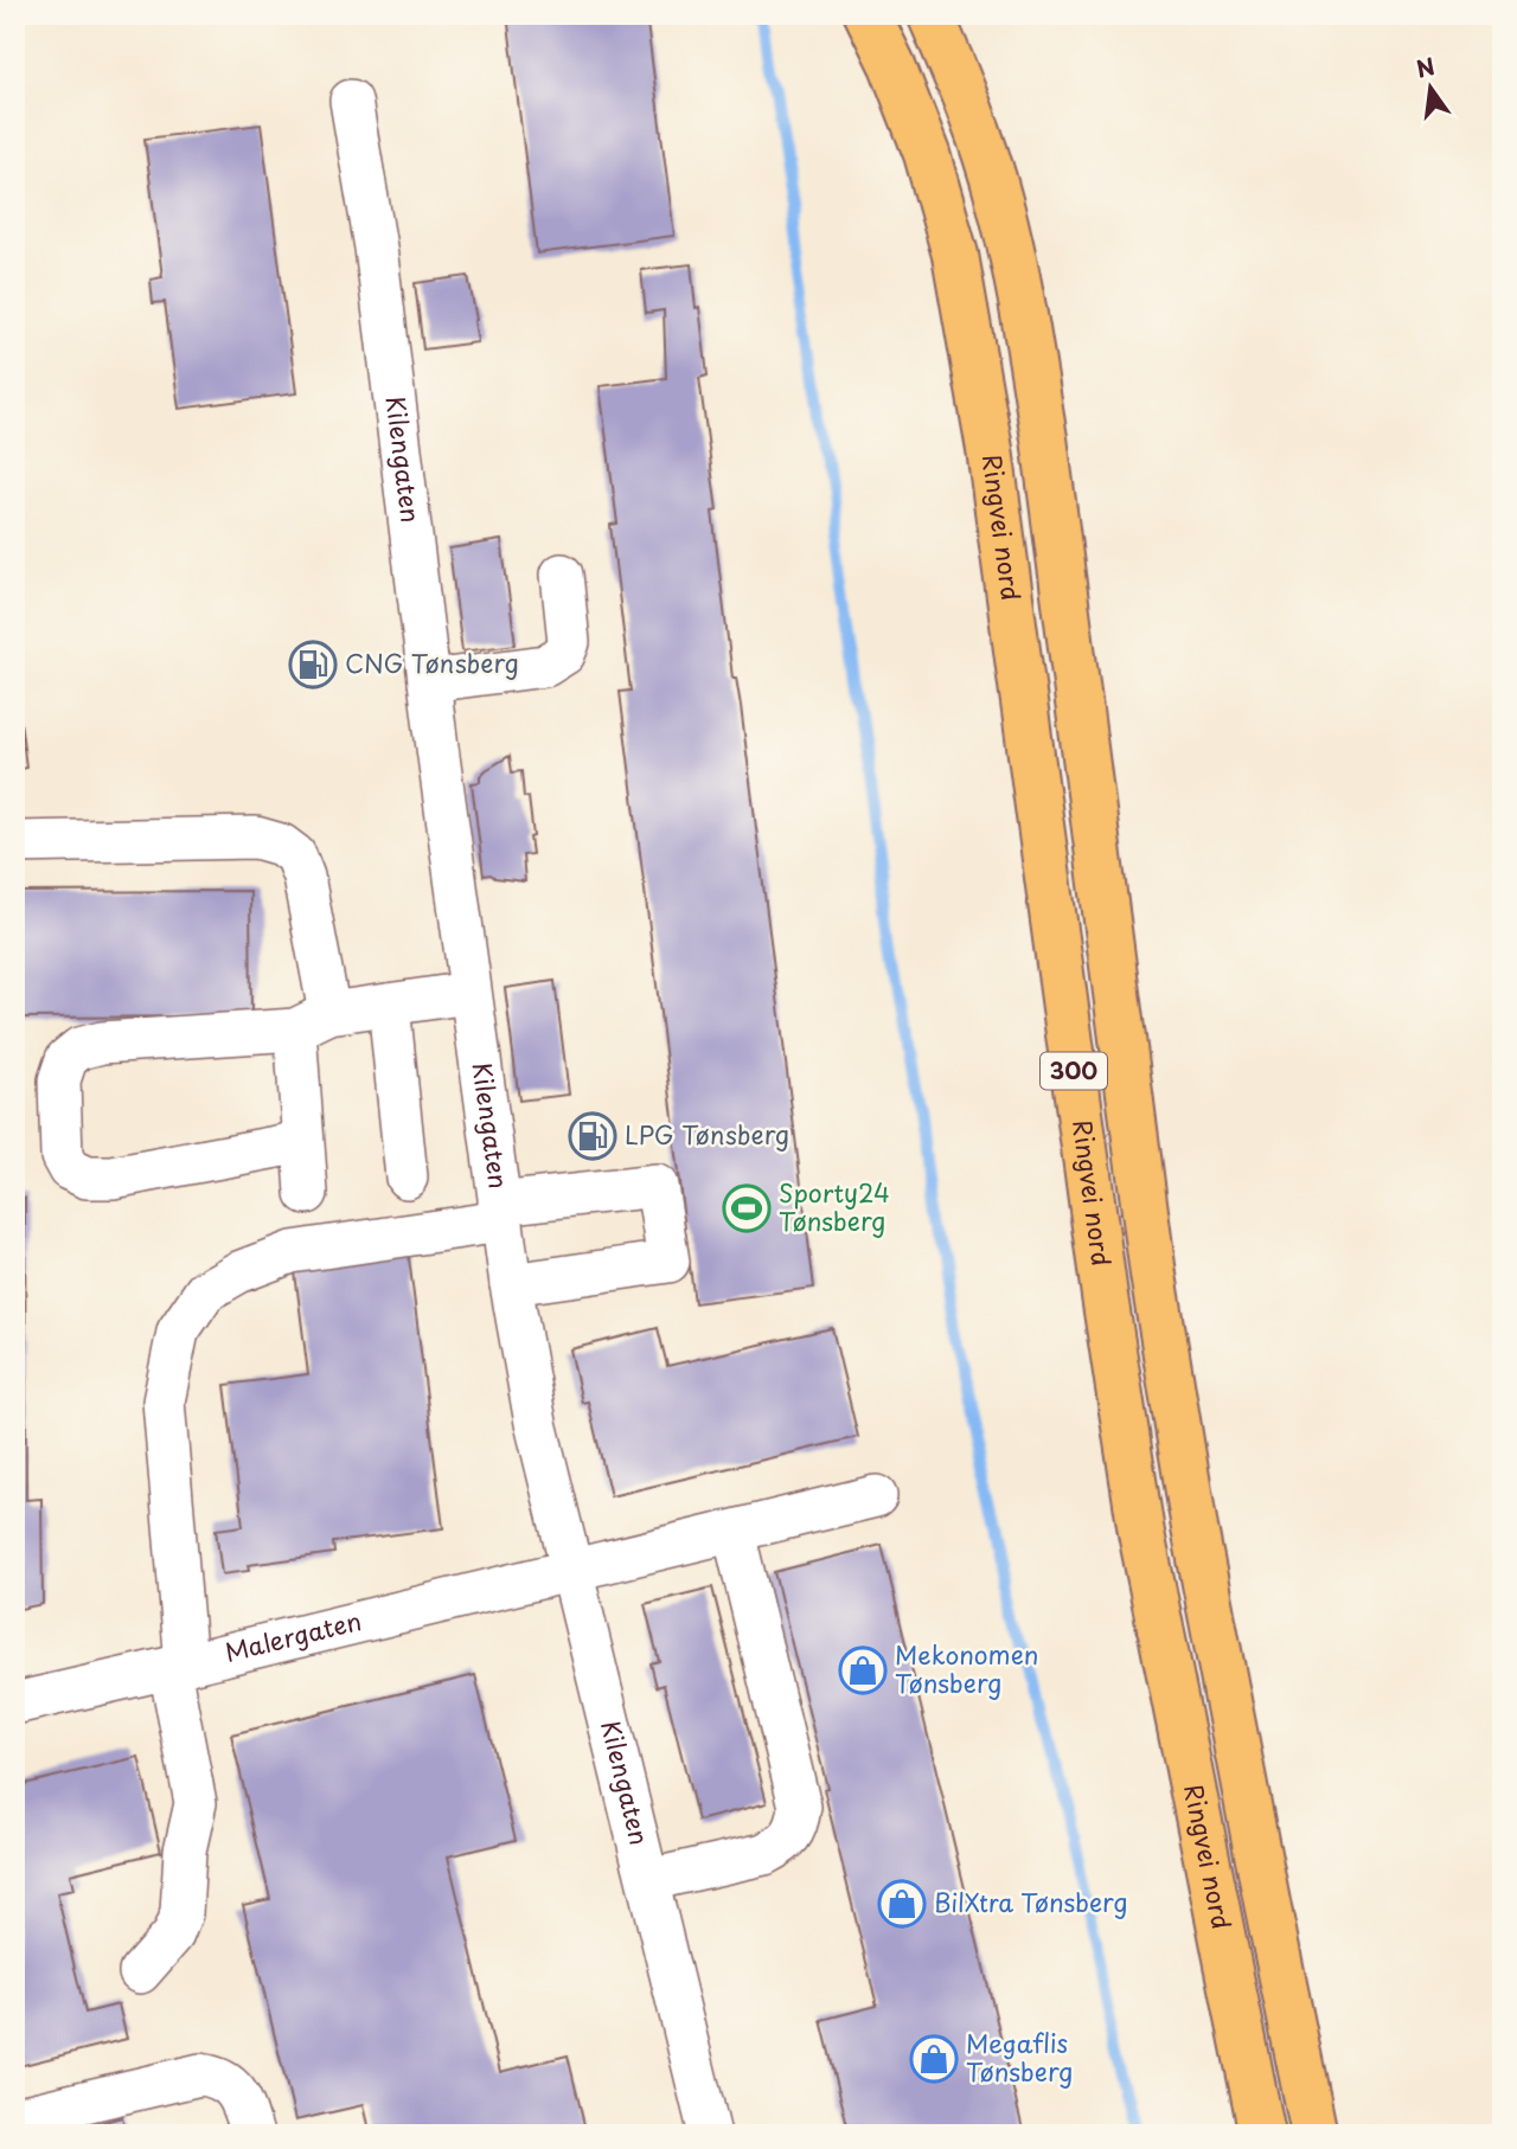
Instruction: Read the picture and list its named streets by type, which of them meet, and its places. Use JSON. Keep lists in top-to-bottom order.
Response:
{
  "streets": {
    "main road": ["Ringvei nord", "300"],
    "street": ["Kilengaten", "Malergaten"]
  },
  "crossings": [
    ["Kilengaten", "Malergaten"]
  ],
  "places": {
    "fuel station": ["CNG Tønsberg", "LPG Tønsberg"],
    "sports": ["Sporty24 Tønsberg"],
    "shop": ["Mekonomen Tønsberg", "BilXtra Tønsberg", "Megaflis Tønsberg"]
  },
  "north": "top"
}
